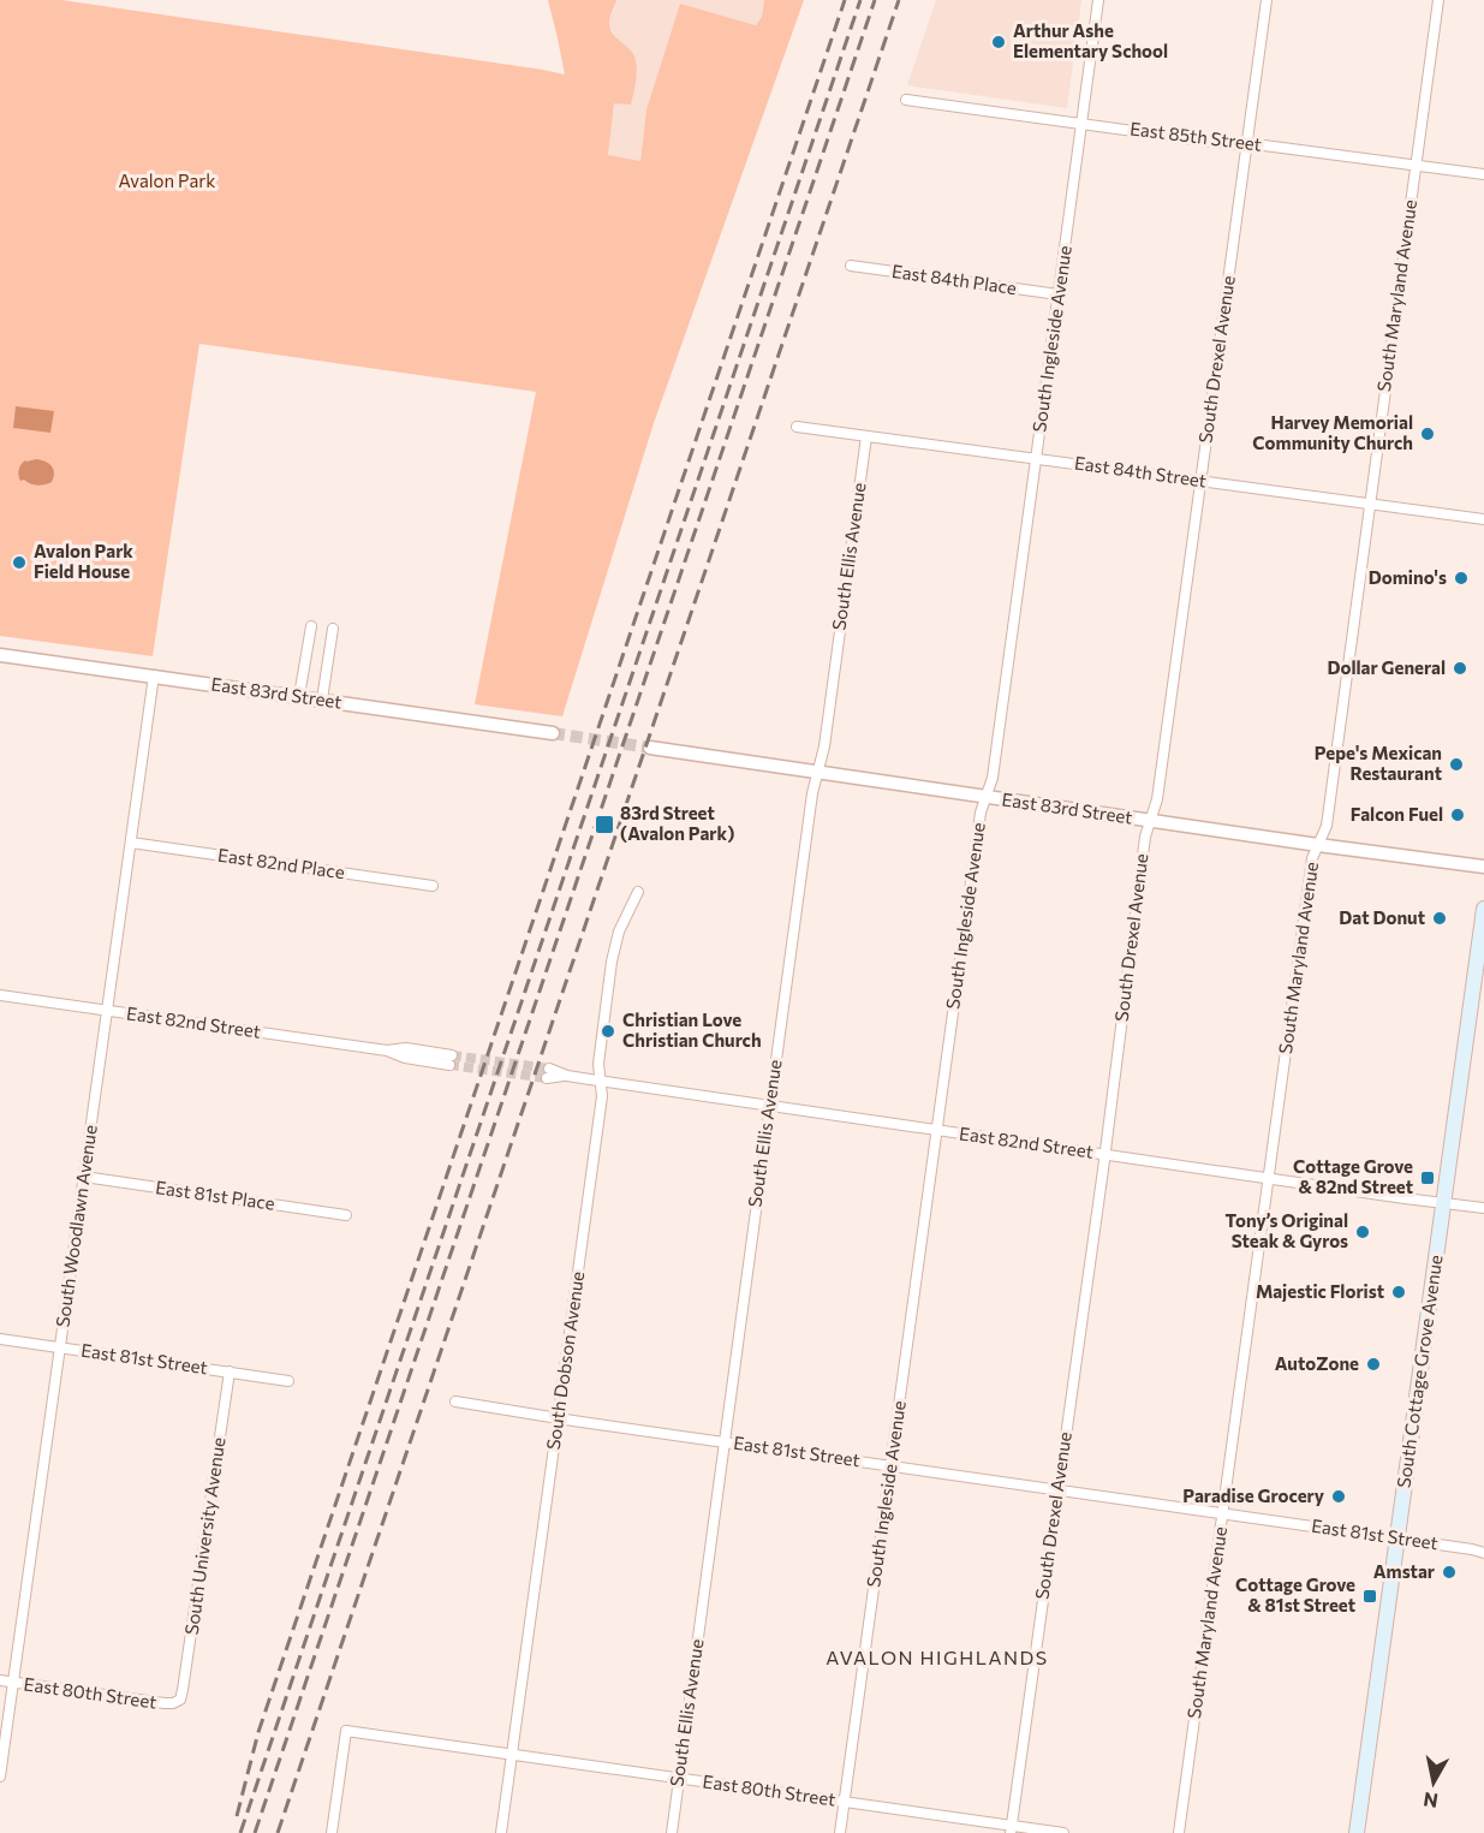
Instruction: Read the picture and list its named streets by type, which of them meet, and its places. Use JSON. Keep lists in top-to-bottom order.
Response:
{
  "streets": {
    "main road": ["South Cottage Grove Avenue"],
    "street": [
      "East 85th Street",
      "East 84th Place",
      "South Maryland Avenue",
      "South Ingleside Avenue",
      "South Drexel Avenue",
      "East 84th Street",
      "South Ellis Avenue",
      "East 83rd Street",
      "East 82nd Place",
      "East 82nd Street",
      "East 81st Place",
      "South Woodlawn Avenue",
      "East 81st Street",
      "South Dobson Avenue",
      "South University Avenue",
      "East 80th Street"
    ]
  },
  "crossings": [
    ["East 85th Street", "South Maryland Avenue"],
    ["East 85th Street", "South Ingleside Avenue"],
    ["East 85th Street", "South Drexel Avenue"],
    ["East 84th Place", "South Ingleside Avenue"],
    ["South Maryland Avenue", "East 84th Street"],
    ["South Maryland Avenue", "East 83rd Street"],
    ["South Maryland Avenue", "East 82nd Street"],
    ["South Maryland Avenue", "East 81st Street"],
    ["South Ingleside Avenue", "East 84th Street"],
    ["South Ingleside Avenue", "East 83rd Street"],
    ["South Ingleside Avenue", "East 82nd Street"],
    ["South Ingleside Avenue", "East 81st Street"],
    ["South Ingleside Avenue", "East 80th Street"],
    ["South Drexel Avenue", "East 84th Street"],
    ["South Drexel Avenue", "East 83rd Street"],
    ["South Drexel Avenue", "East 82nd Street"],
    ["South Drexel Avenue", "East 81st Street"],
    ["South Drexel Avenue", "East 80th Street"],
    ["East 84th Street", "South Ellis Avenue"],
    ["South Ellis Avenue", "East 83rd Street"],
    ["South Ellis Avenue", "East 82nd Street"],
    ["South Ellis Avenue", "East 81st Street"],
    ["South Ellis Avenue", "East 80th Street"],
    ["East 83rd Street", "South Woodlawn Avenue"],
    ["East 82nd Place", "South Woodlawn Avenue"],
    ["East 82nd Street", "South Woodlawn Avenue"],
    ["East 82nd Street", "South Dobson Avenue"],
    ["East 82nd Street", "South Cottage Grove Avenue"],
    ["East 81st Place", "South Woodlawn Avenue"],
    ["South Woodlawn Avenue", "East 81st Street"],
    ["South Woodlawn Avenue", "East 80th Street"],
    ["East 81st Street", "South Dobson Avenue"],
    ["East 81st Street", "South Cottage Grove Avenue"],
    ["East 81st Street", "South University Avenue"],
    ["South Dobson Avenue", "East 80th Street"],
    ["South University Avenue", "East 80th Street"]
  ],
  "districts": ["AVALON HIGHLANDS"],
  "parks": ["Avalon Park"],
  "places": {
    "other": [
      "Arthur Ashe Elementary School",
      "Harvey Memorial Community Church",
      "Avalon Park Field House",
      "Domino's",
      "Dollar General",
      "Pepe's Mexican Restaurant",
      "Falcon Fuel",
      "Dat Donut",
      "Christian Love Christian Church",
      "Tony’s Original Steak & Gyros",
      "Majestic Florist",
      "AutoZone",
      "Paradise Grocery",
      "Amstar"
    ],
    "transit": ["83rd Street (Avalon Park)", "Cottage Grove & 82nd Street", "Cottage Grove & 81st Street"]
  },
  "north": "bottom"
}
